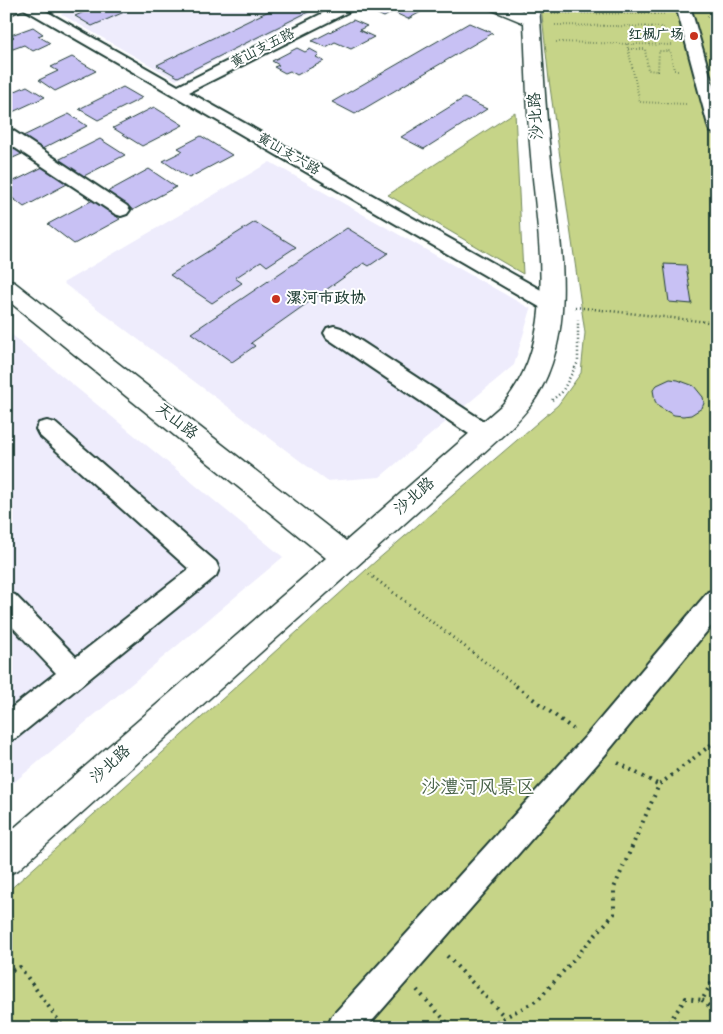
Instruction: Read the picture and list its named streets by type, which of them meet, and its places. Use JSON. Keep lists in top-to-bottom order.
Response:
{
  "streets": {
    "street": [
      "黄山支五路",
      "沙北路",
      "黄山支六路",
      "天山路"
    ]
  },
  "crossings": [
    ["黄山支五路", "黄山支六路"],
    ["沙北路", "黄山支六路"],
    ["沙北路", "天山路"]
  ],
  "parks": ["沙澧河风景区"],
  "places": ["红枫广场", "漯河市政协"]
}
